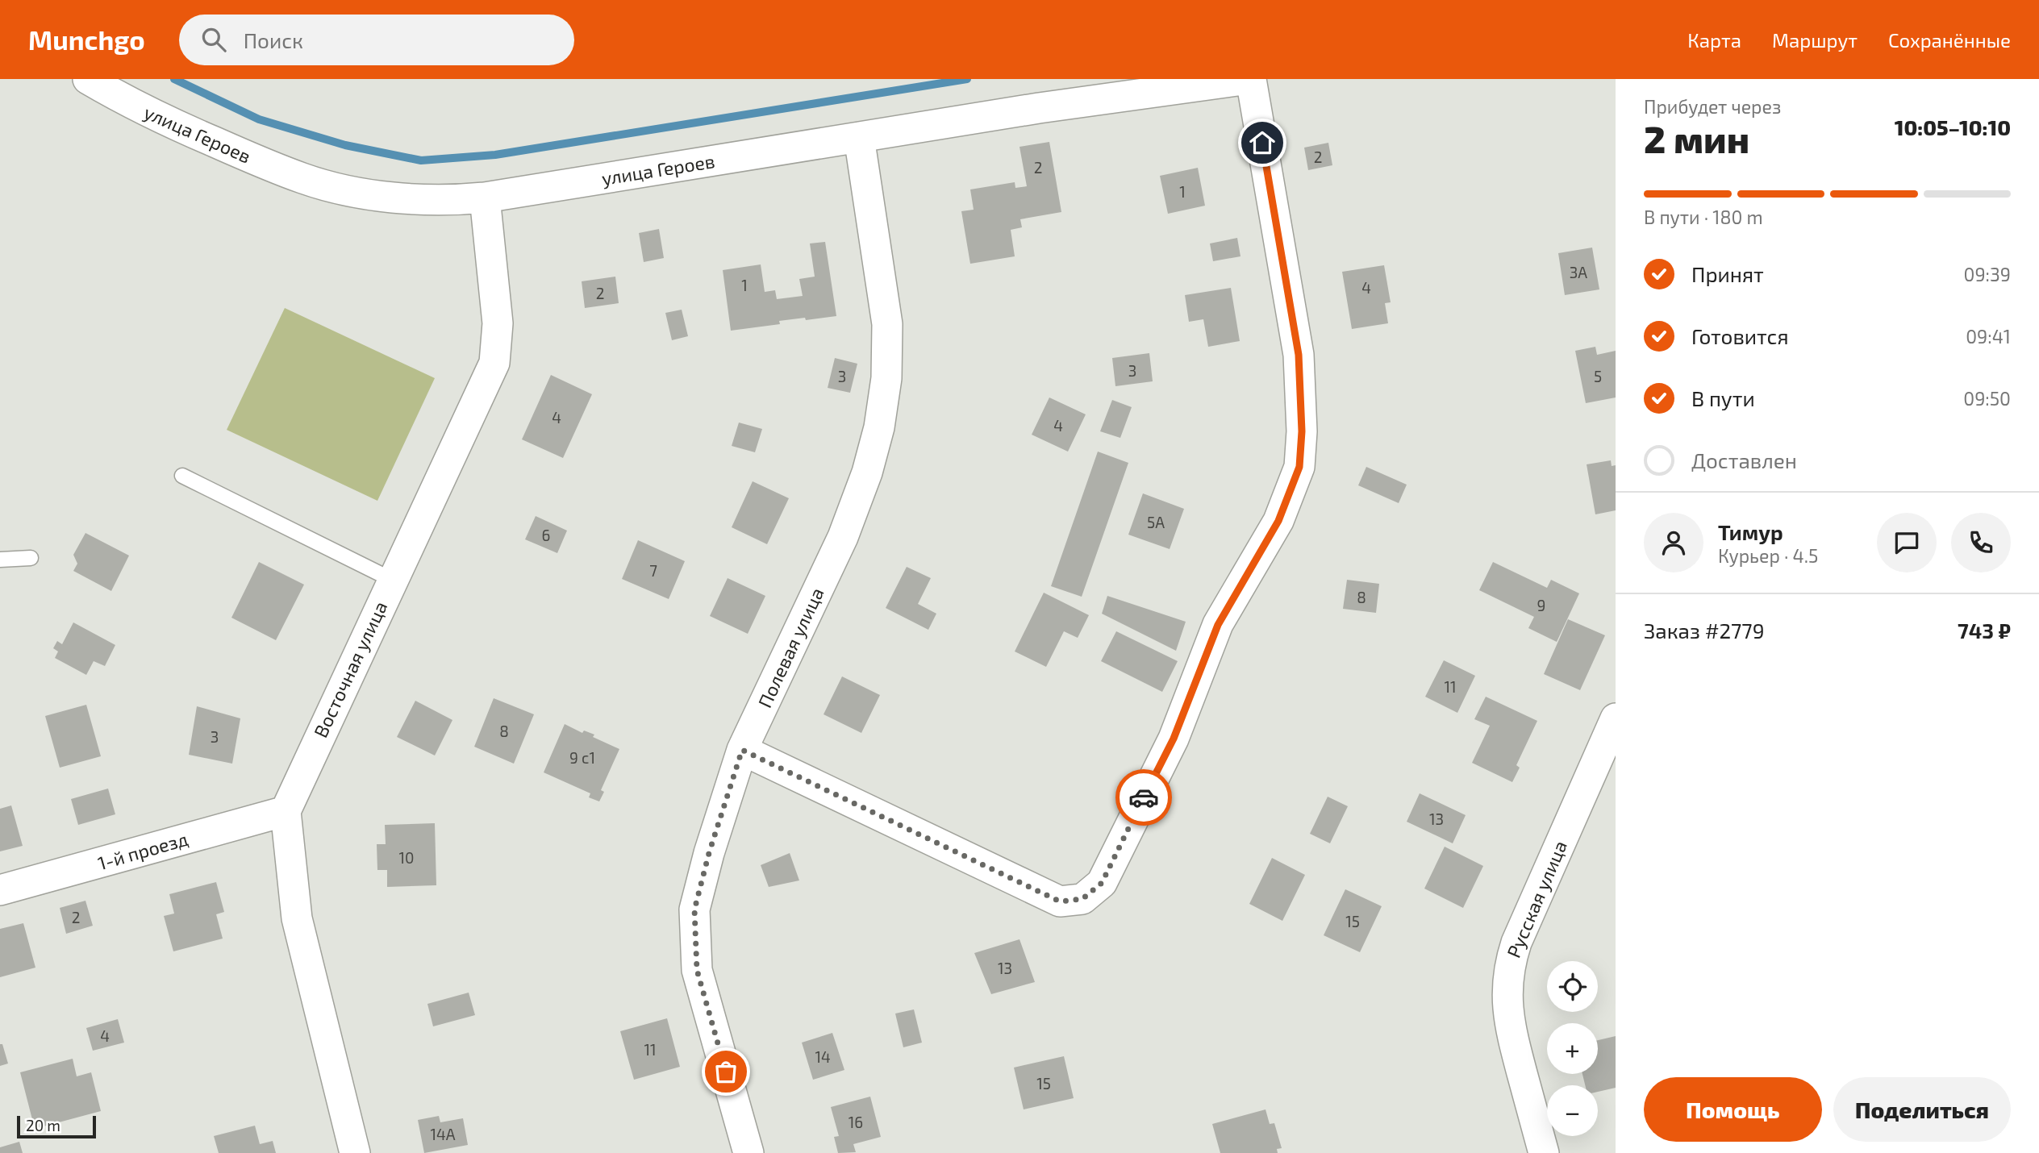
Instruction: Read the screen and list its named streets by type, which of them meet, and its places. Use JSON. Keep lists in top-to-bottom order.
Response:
{
  "streets": {
    "street": [
      "улица Героев",
      "Полевая улица",
      "Восточная улица",
      "1-й проезд",
      "Русская улица"
    ]
  },
  "crossings": [
    ["улица Героев", "Полевая улица"],
    ["улица Героев", "Восточная улица"],
    ["Восточная улица", "1-й проезд"]
  ],
  "house_numbers": [
    "2",
    "2",
    "1",
    "3А",
    "1",
    "4",
    "2",
    "3",
    "3",
    "5",
    "4",
    "4",
    "5А",
    "6",
    "7",
    "8",
    "9",
    "11",
    "8",
    "3",
    "9 с1",
    "13",
    "10",
    "2",
    "15",
    "13",
    "4",
    "11",
    "14",
    "15",
    "16",
    "14А"
  ],
  "scale_bar": "20 m",
  "page": {
    "header": "Munchgo",
    "search": "Поиск",
    "nav": ["Карта", "Маршрут", "Сохранённые"],
    "heading": ["2 мин", "Прибудет через", "10:05–10:10"],
    "panel": [
      "Тимур",
      "Курьер · 4.5",
      "Заказ #2779",
      "743 ₽"
    ],
    "bar": "В пути · 180 m",
    "list": [
      ["Принят", "09:39"],
      ["Готовится", "09:41"],
      ["В пути", "09:50"],
      "Доставлен"
    ],
    "map_buttons": ["+", "−"],
    "buttons": ["Помощь", "Поделиться"],
    "scale": "20 m"
  }
}
